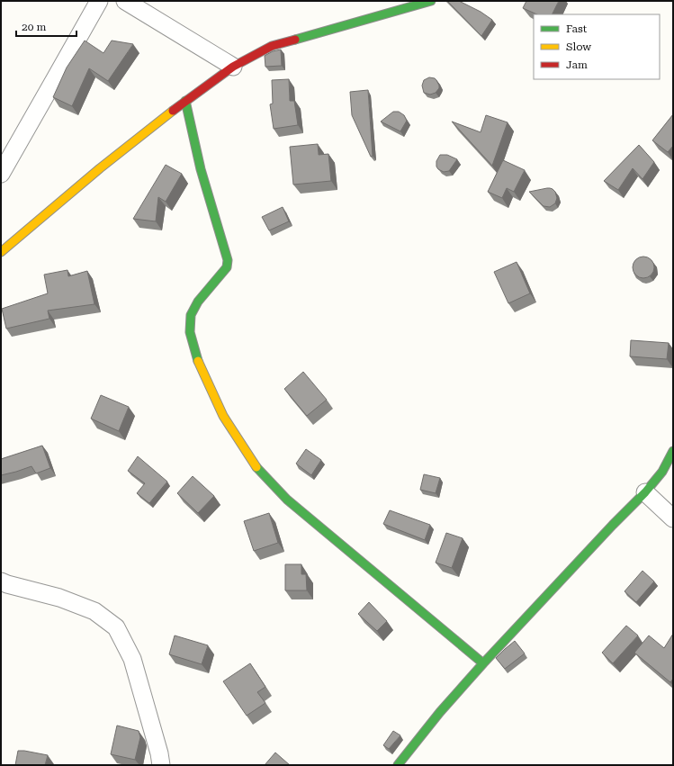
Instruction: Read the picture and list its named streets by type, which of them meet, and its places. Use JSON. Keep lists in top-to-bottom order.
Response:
{
  "legend": ["Fast", "Slow", "Jam"],
  "scale_bar": "20 m"
}
